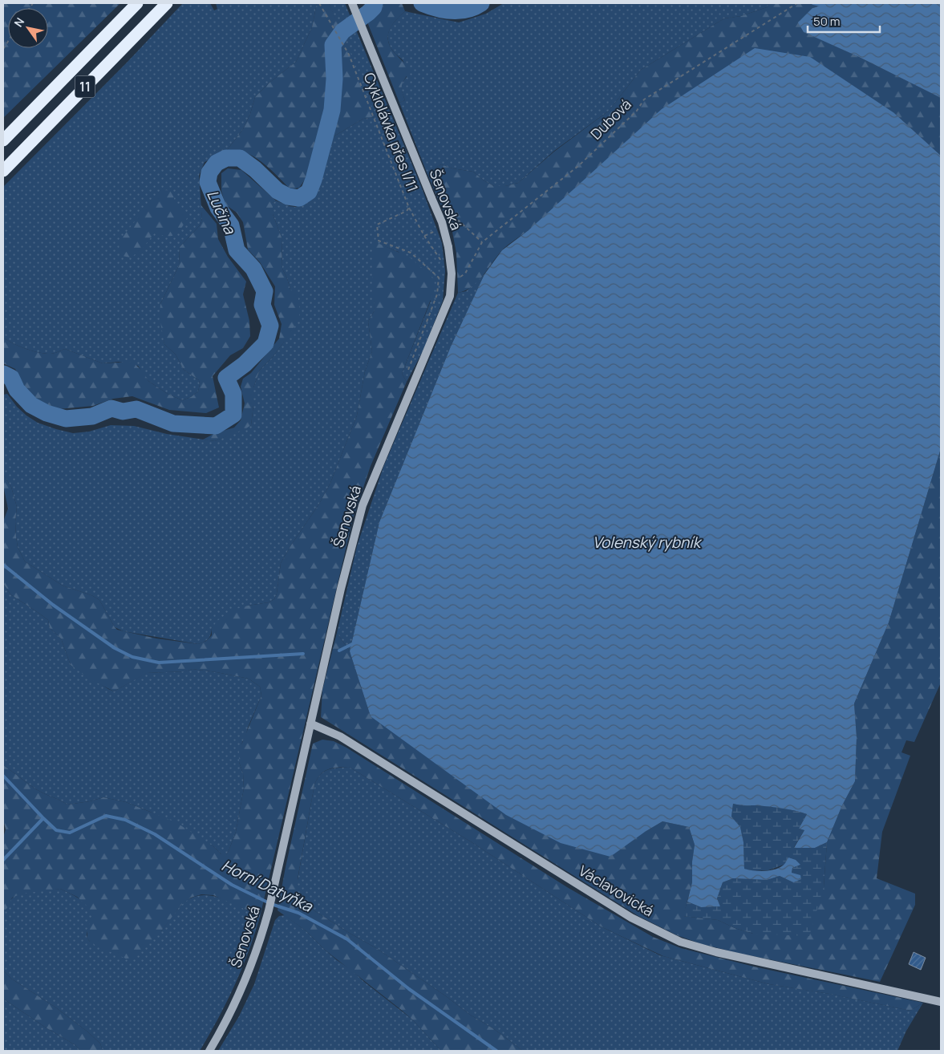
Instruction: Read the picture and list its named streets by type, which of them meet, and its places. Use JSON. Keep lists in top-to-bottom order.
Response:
{
  "streets": {
    "highway": ["11"],
    "main road": ["Šenovská", "Václavovická"],
    "path": ["Dubová", "Cyklolávka přes I/11"]
  },
  "crossings": [
    ["Cyklolávka přes I/11", "Šenovská"],
    ["Šenovská", "Václavovická"]
  ],
  "water": ["Lučina", "Volenský rybník", "Horní Datyňka"],
  "scale_bar": "50 m",
  "north": "top left"
}
